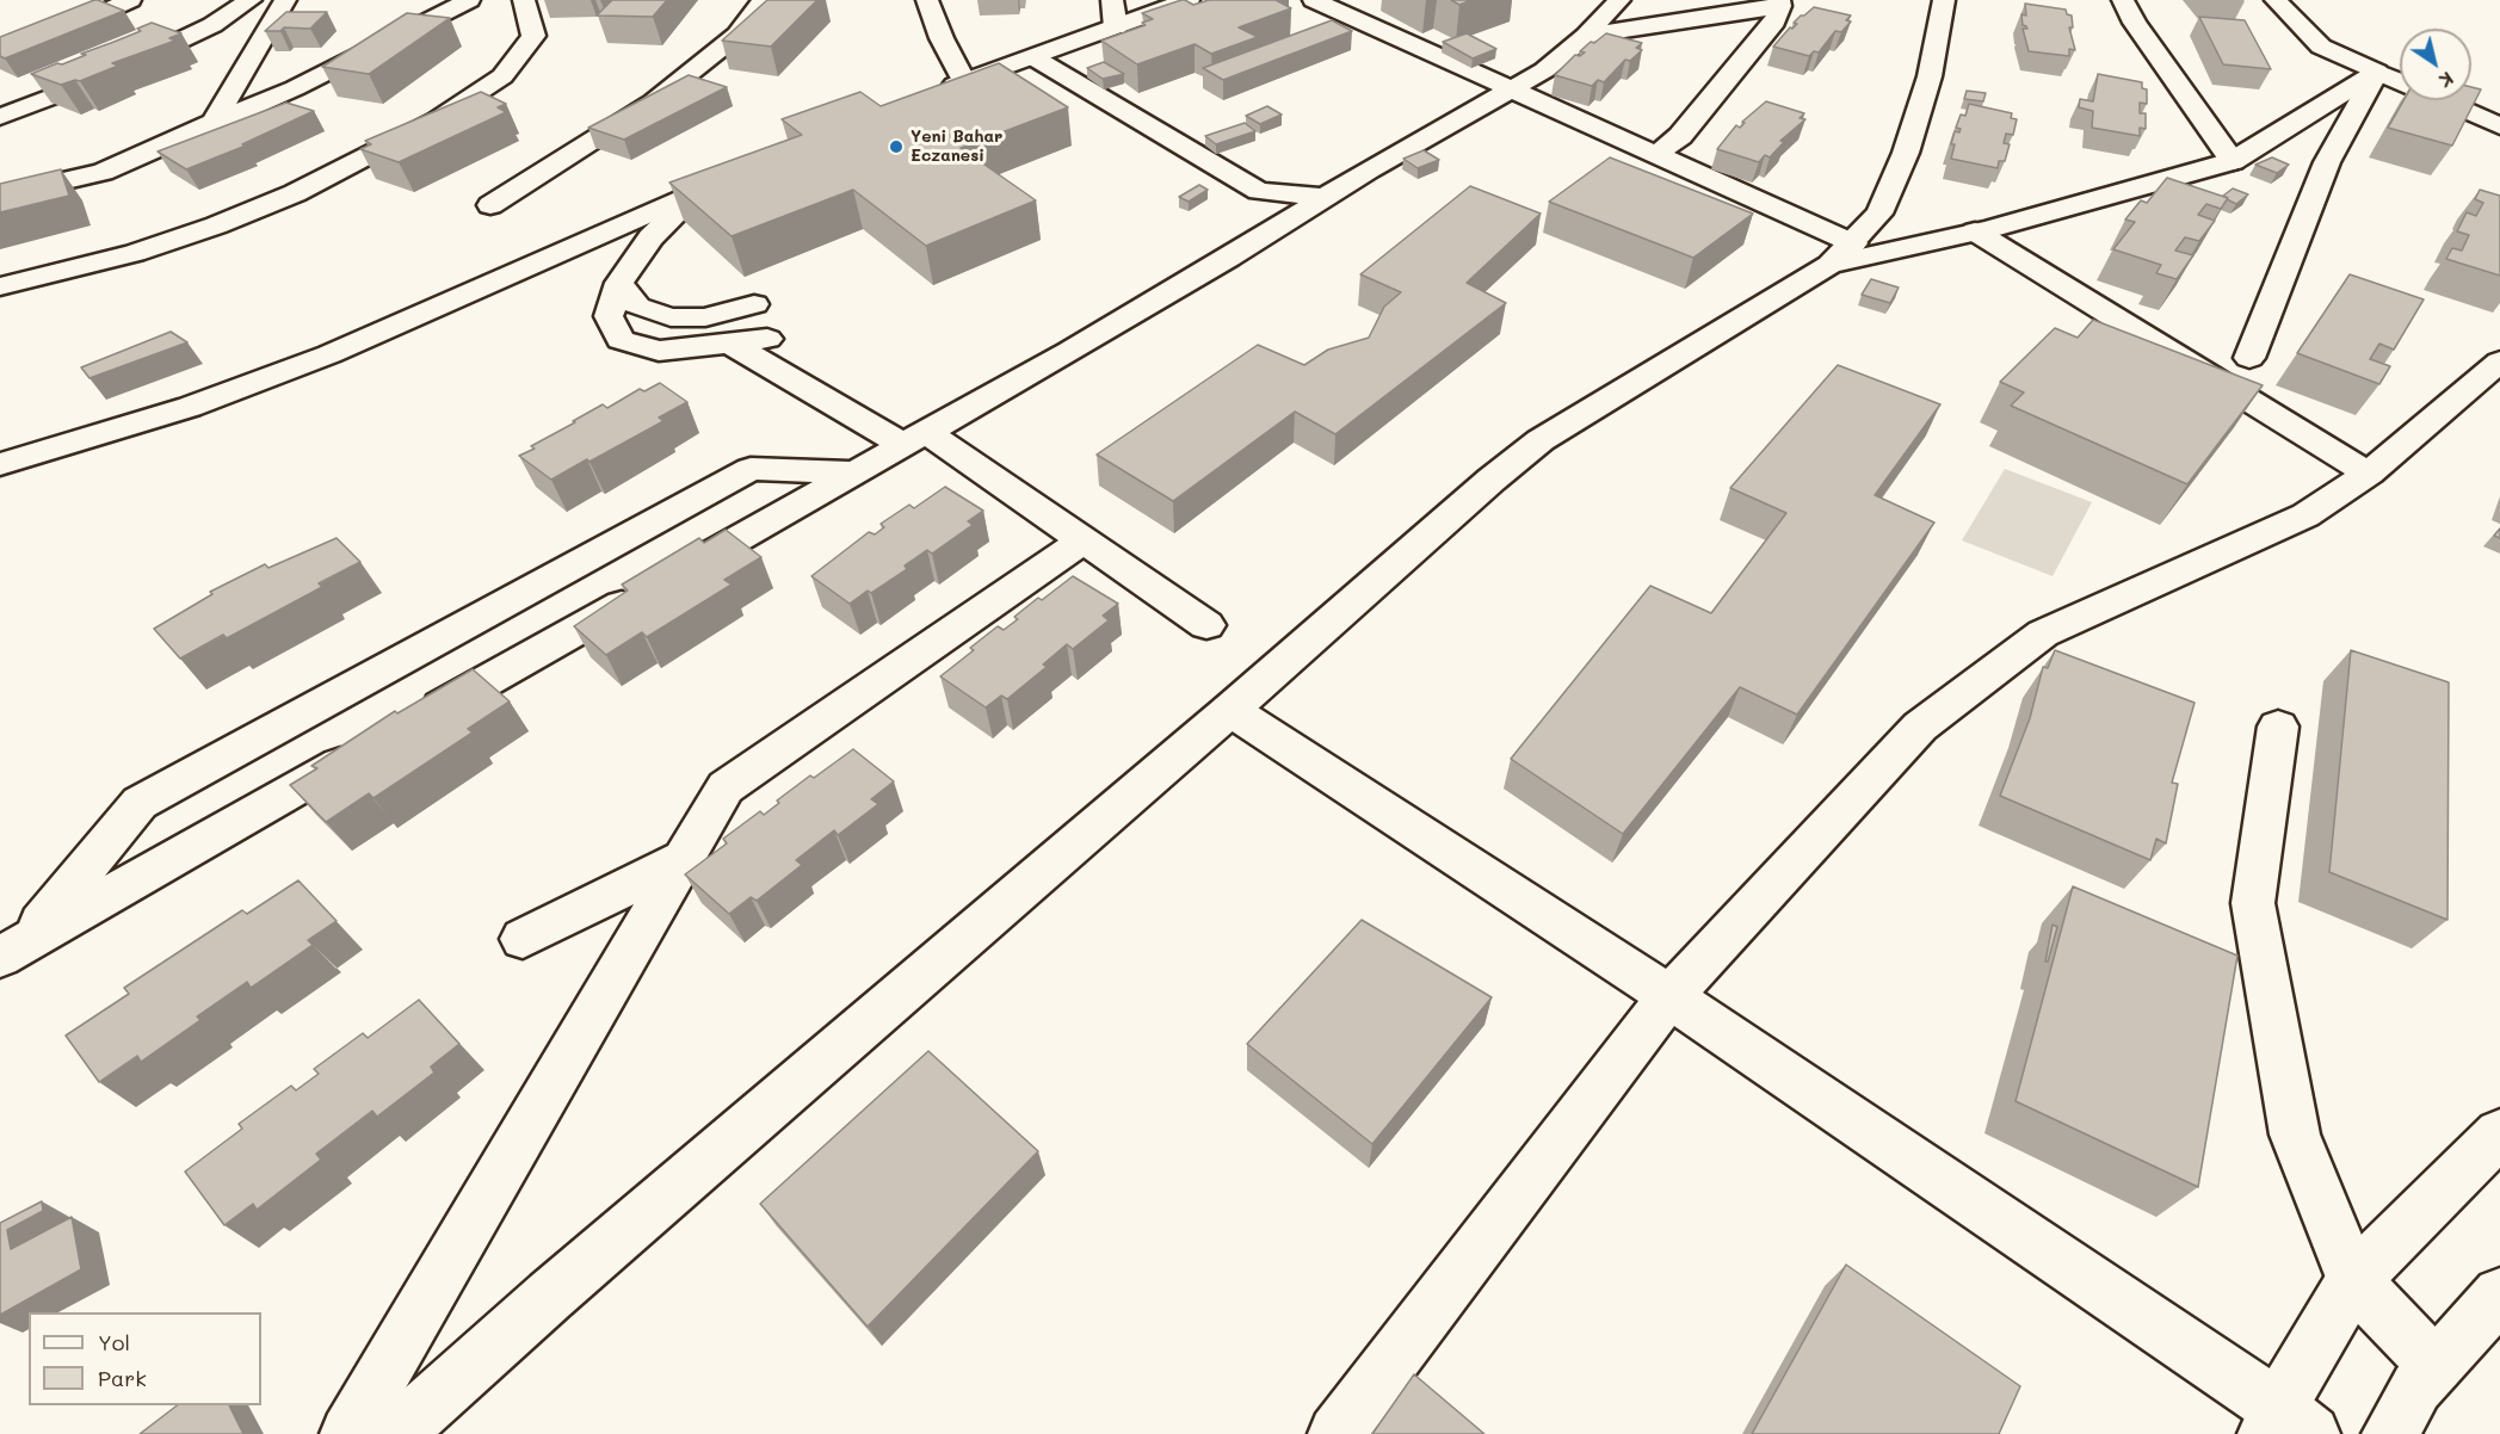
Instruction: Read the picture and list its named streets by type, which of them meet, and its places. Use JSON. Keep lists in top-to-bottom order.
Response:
{
  "places": ["Yeni Bahar Eczanesi"],
  "legend": ["Yol", "Park"],
  "north": "bottom right"
}
